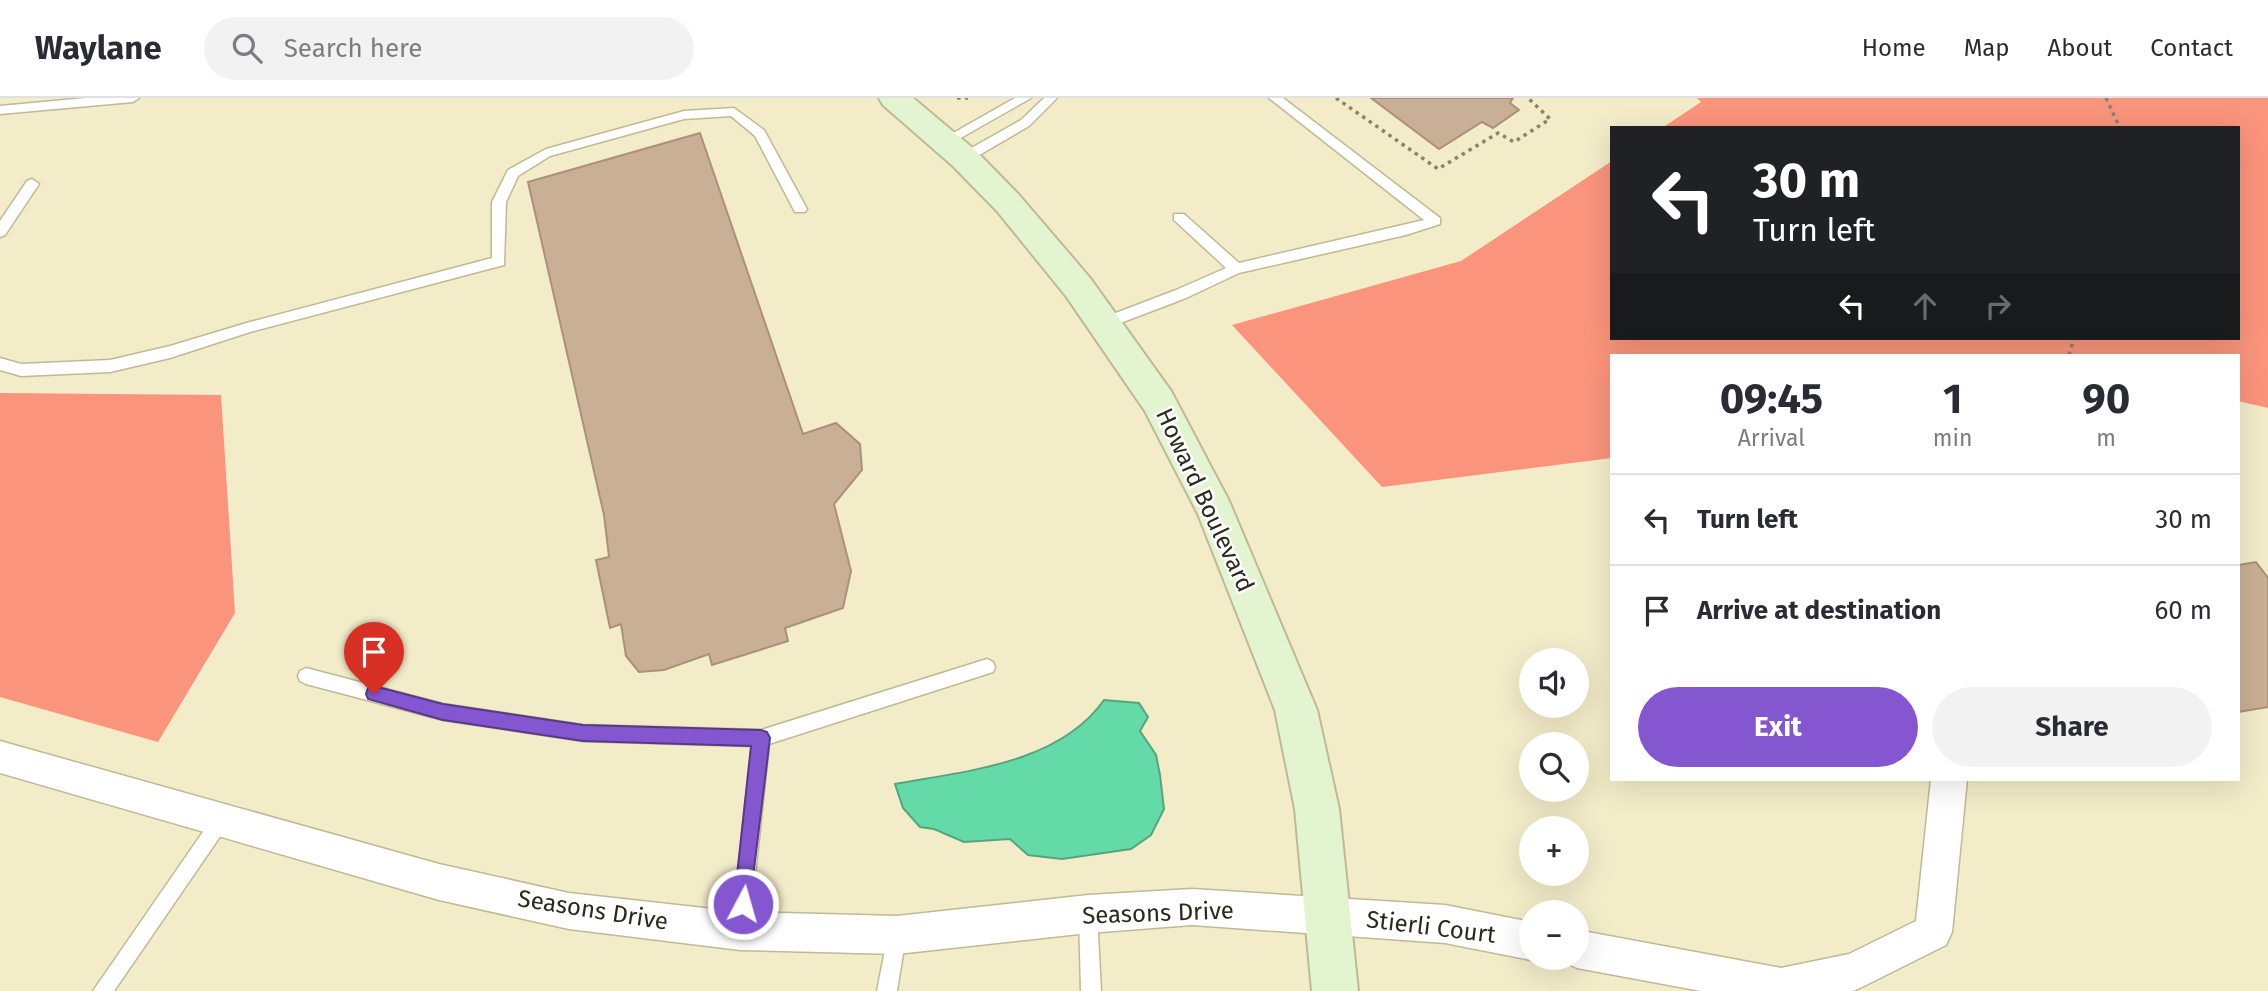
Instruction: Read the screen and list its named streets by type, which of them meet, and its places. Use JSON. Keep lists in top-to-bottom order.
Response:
{
  "streets": {
    "main road": ["Howard Boulevard"],
    "street": ["Seasons Drive", "Stierli Court"]
  },
  "crossings": [
    ["Howard Boulevard", "Seasons Drive"],
    ["Howard Boulevard", "Stierli Court"],
    ["Seasons Drive", "Stierli Court"]
  ],
  "page": {
    "header": "Waylane",
    "search": "Search here",
    "nav": [
      "Home",
      "Map",
      "About",
      "Contact"
    ],
    "turn": ["30 m", "Turn left"],
    "eta": [
      "09:45",
      "Arrival",
      "1",
      "min",
      "90",
      "m"
    ],
    "list": [
      {
        "name": "Turn left",
        "value": "30 m"
      },
      {
        "name": "Arrive at destination",
        "value": "60 m"
      }
    ],
    "map_buttons": ["+", "−"],
    "buttons": ["Exit", "Share"]
  }
}
